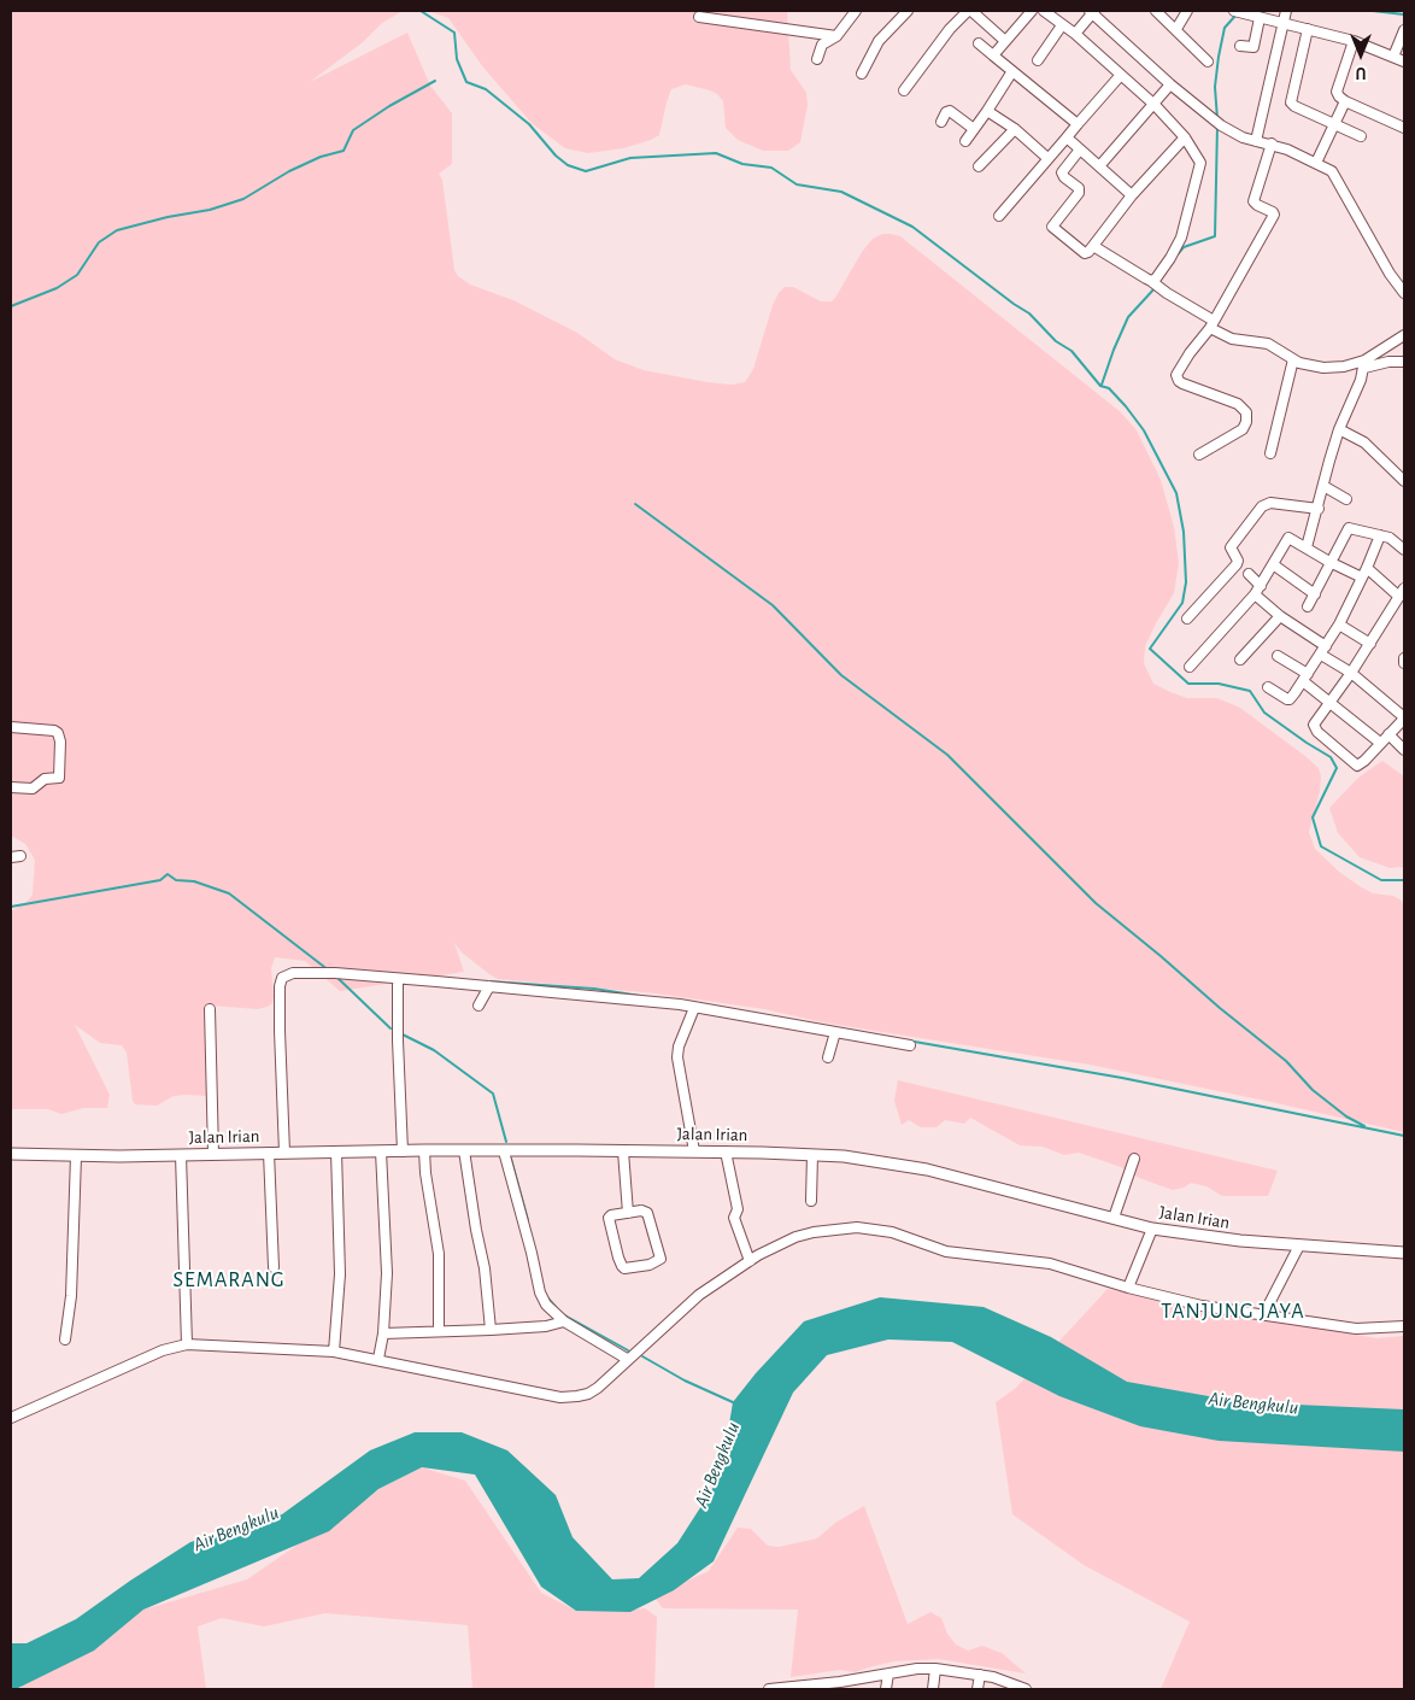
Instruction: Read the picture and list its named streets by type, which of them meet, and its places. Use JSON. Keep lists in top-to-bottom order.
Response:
{
  "streets": {
    "main road": ["Jalan Irian"]
  },
  "districts": ["SEMARANG", "TANJUNG JAYA"],
  "water": ["Air Bengkulu"],
  "north": "bottom"
}
